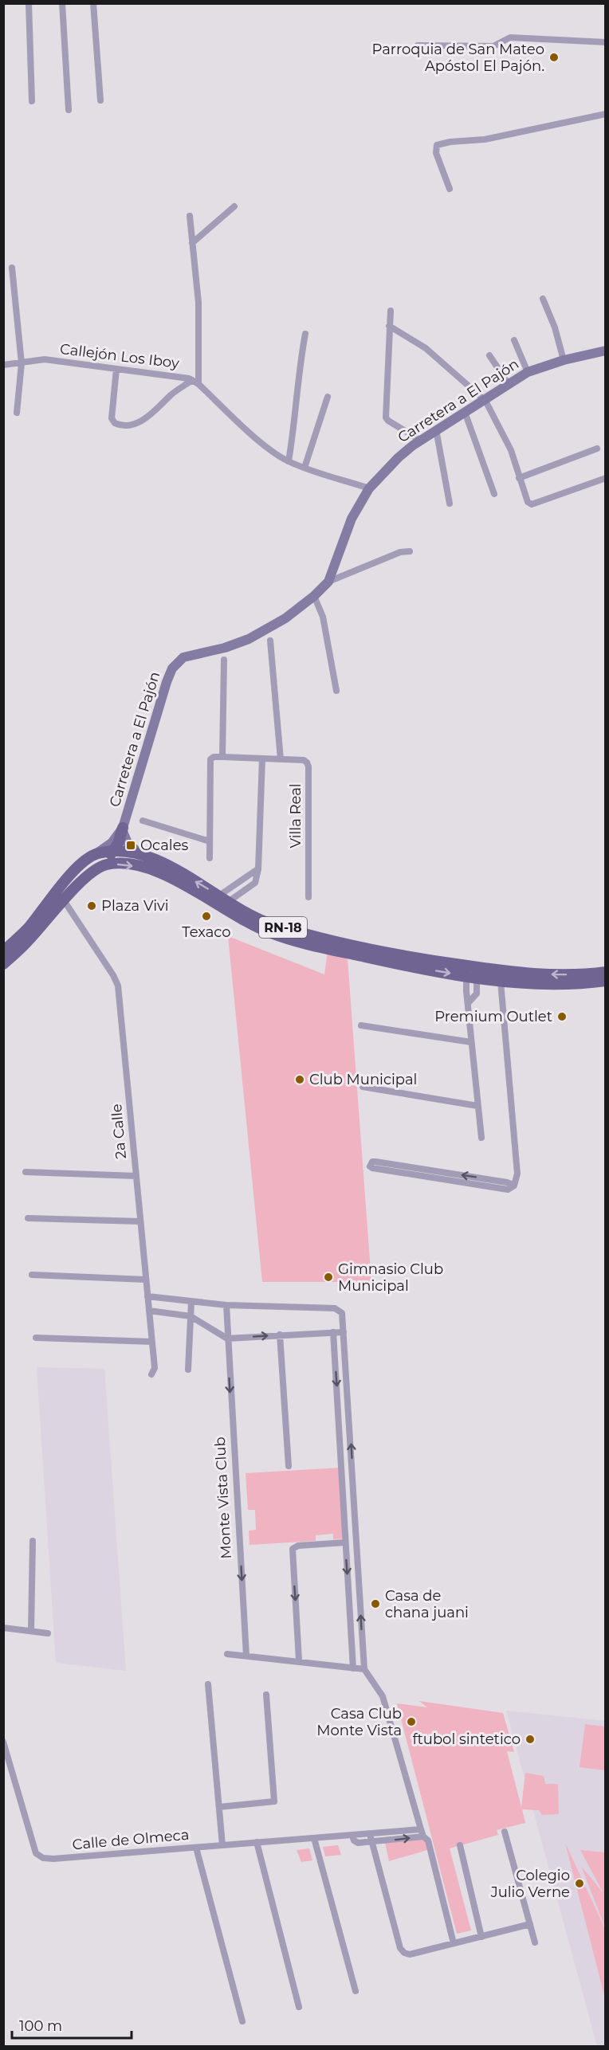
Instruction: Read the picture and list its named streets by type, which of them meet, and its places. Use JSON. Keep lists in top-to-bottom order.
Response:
{
  "streets": {
    "main road": ["RN-18"],
    "street": [
      "Callejón Los Iboy",
      "Carretera a El Pajón",
      "Villa Real",
      "2a Calle",
      "Monte Vista Club",
      "Calle de Olmeca"
    ]
  },
  "crossings": [
    ["Carretera a El Pajón", "RN-18"],
    ["RN-18", "2a Calle"]
  ],
  "places": {
    "other": [
      "Parroquia de San Mateo Apóstol El Pajón.",
      "Plaza Vivi",
      "Texaco",
      "Premium Outlet",
      "Club Municipal",
      "Gimnasio Club Municipal",
      "Casa de chana juani",
      "Casa Club Monte Vista",
      "ftubol sintetico",
      "Colegio Julio Verne"
    ],
    "transit": ["Ocales"]
  },
  "scale_bar": "100 m"
}
